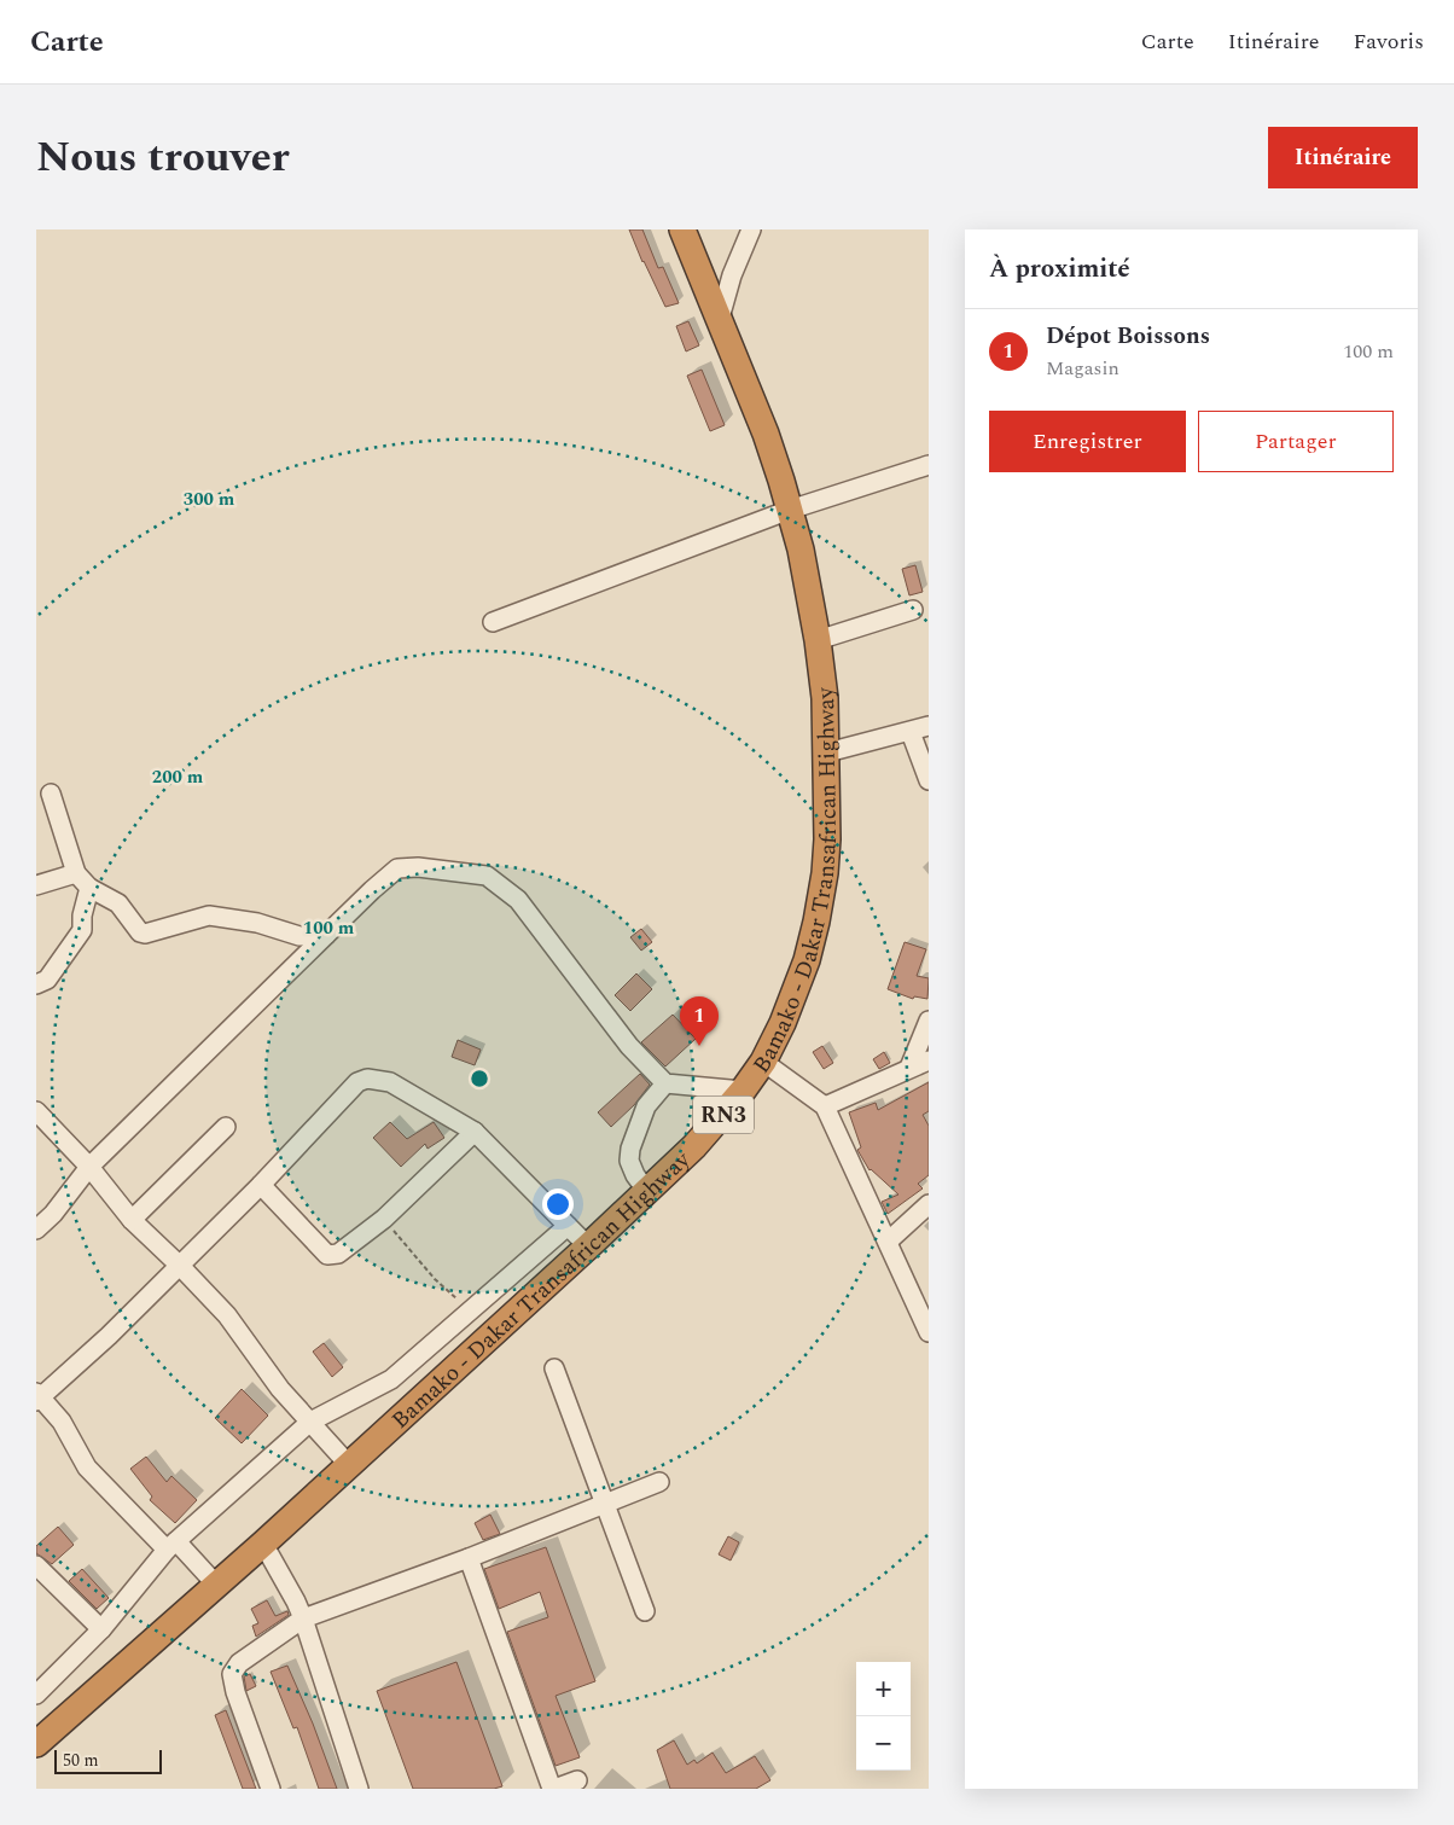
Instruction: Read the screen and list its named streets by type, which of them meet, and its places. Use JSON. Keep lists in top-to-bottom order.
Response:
{
  "streets": {
    "highway": ["Bamako - Dakar Transafrican Highway", "RN3"]
  },
  "scale_bar": "50 m",
  "page": {
    "header": "Carte",
    "nav": ["Carte", "Itinéraire", "Favoris"],
    "title": "Nous trouver",
    "buttons": [
      "Itinéraire",
      ["Enregistrer", "Partager"]
    ],
    "heading": "À proximité",
    "list": [
      {
        "mark": "1",
        "name": "Dépot Boissons",
        "note": "Magasin",
        "value": "100 m"
      }
    ],
    "pins": "1",
    "map_buttons": ["+", "−"],
    "scale": "50 m"
  },
  "rings": ["300 m", "200 m", "100 m"]
}
